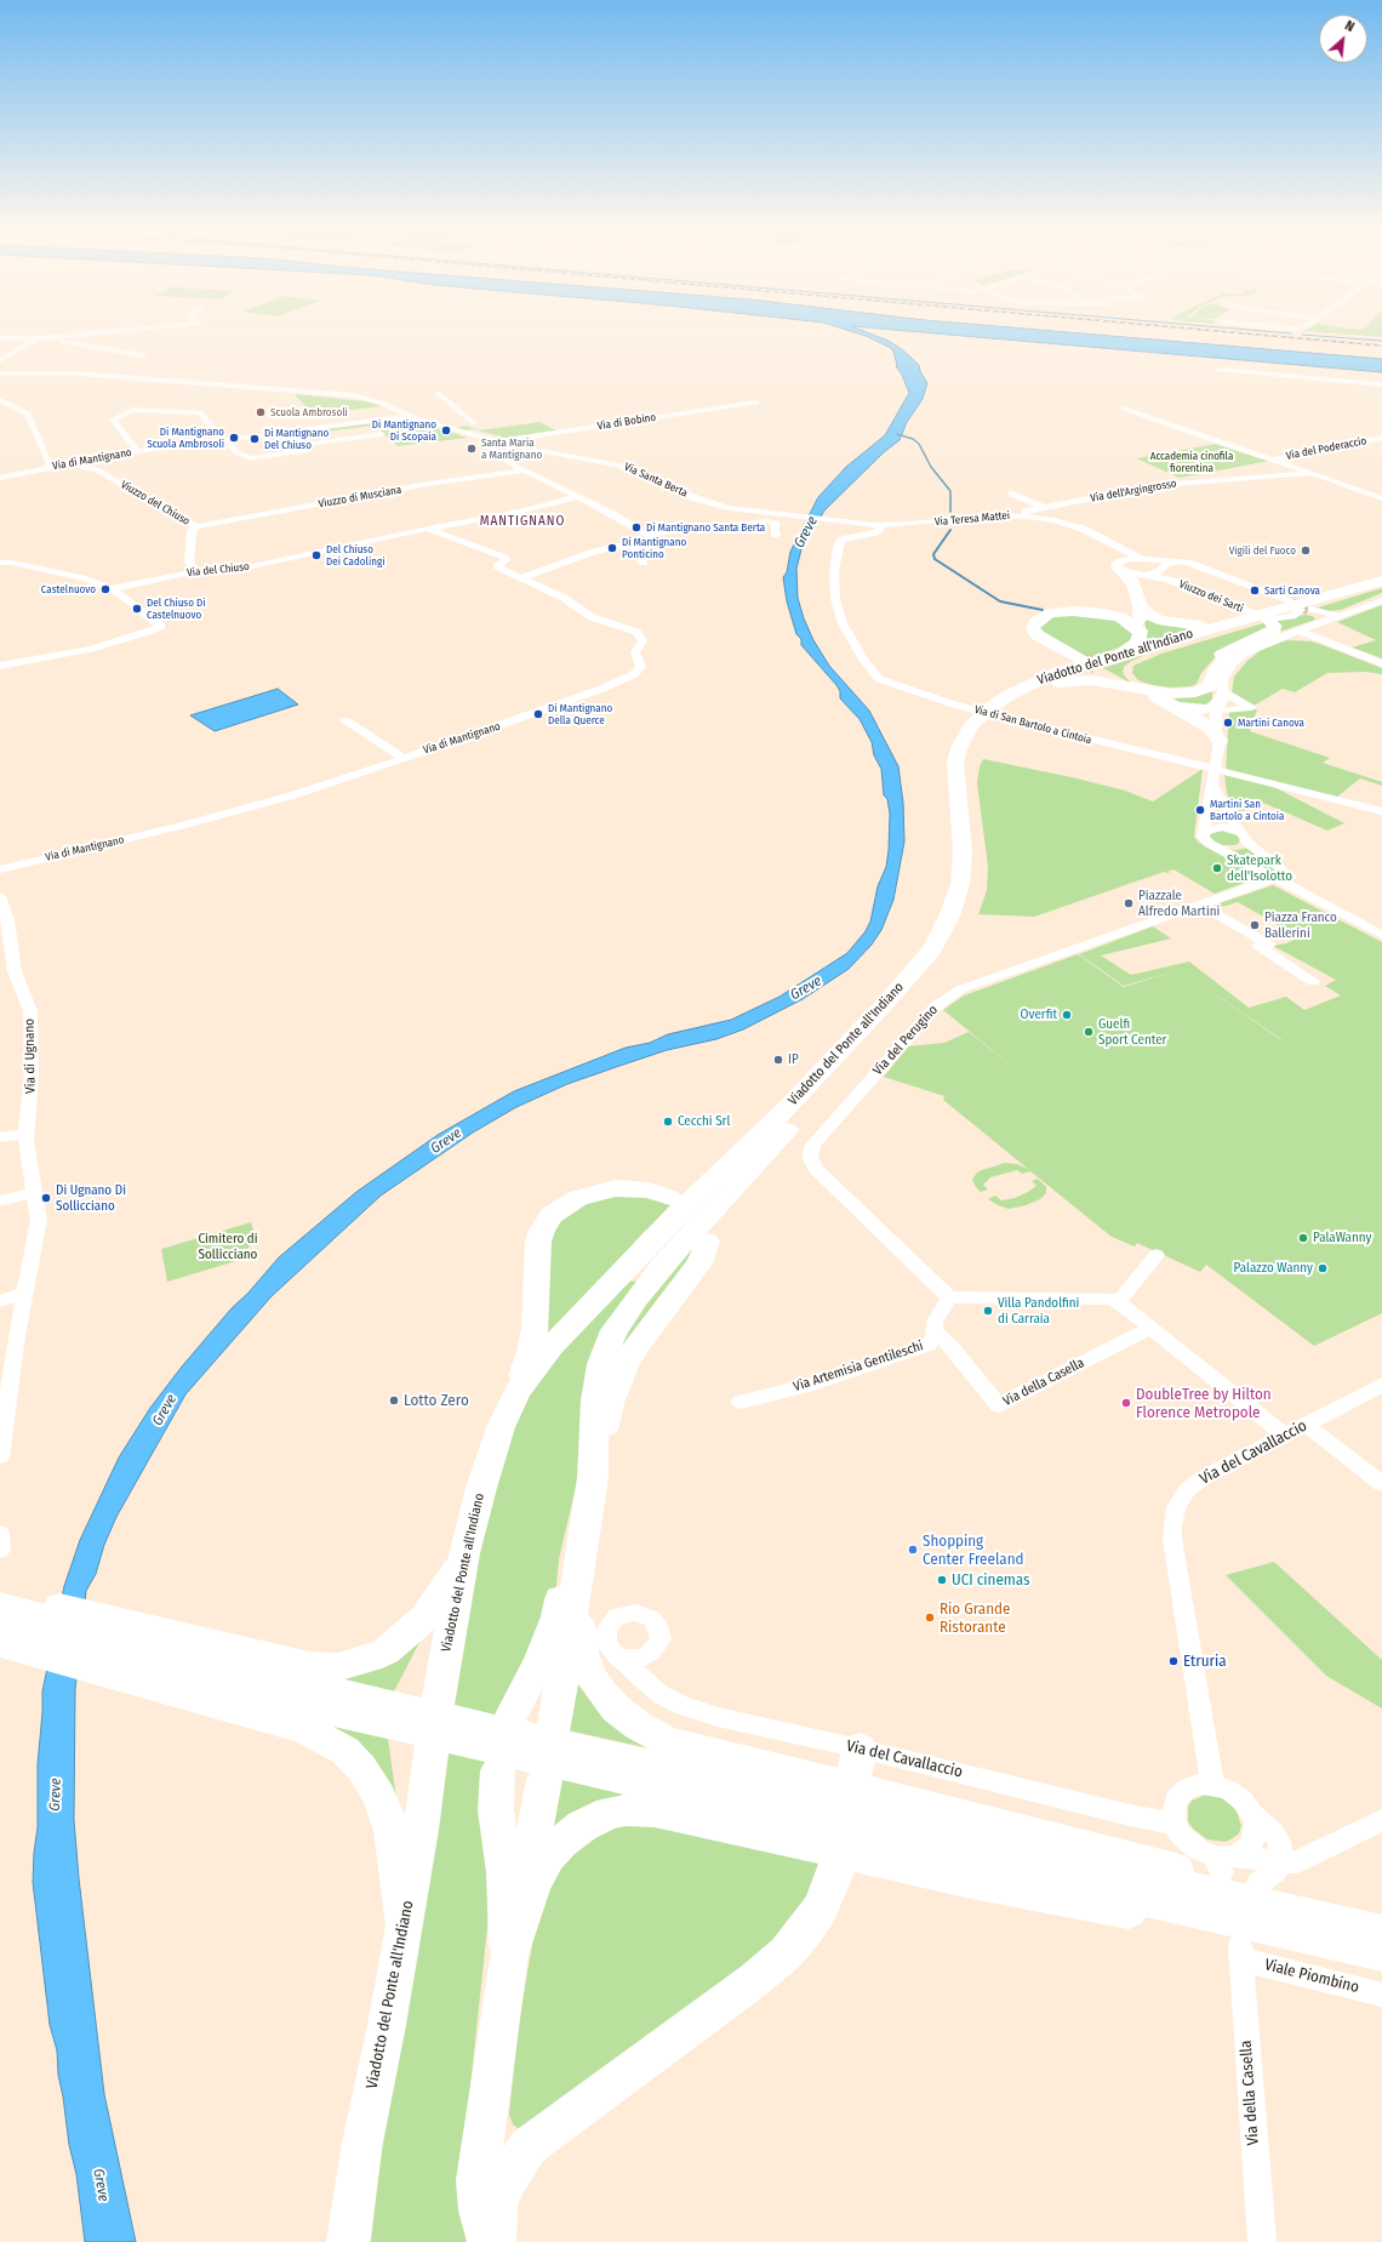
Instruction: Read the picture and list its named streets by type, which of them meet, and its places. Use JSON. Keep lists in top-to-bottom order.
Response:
{
  "streets": {
    "highway": ["Viadotto del Ponte all'Indiano"],
    "street": [
      "Via di Bobino",
      "Via del Poderaccio",
      "Via di Mantignano",
      "Via Santa Berta",
      "Via dell'Argingrosso",
      "Viuzzo di Musciana",
      "Viuzzo del Chiuso",
      "Via Teresa Mattei",
      "Via del Chiuso",
      "Viuzzo dei Sarti",
      "Via di San Bartolo a Cintoia",
      "Via del Perugino",
      "Via di Ugnano",
      "Via Artemisia Gentileschi",
      "Via della Casella",
      "Via del Cavallaccio",
      "Viale Piombino"
    ]
  },
  "crossings": [
    ["Via di Bobino", "Via di Mantignano"],
    ["Via di Bobino", "Via Santa Berta"],
    ["Via del Poderaccio", "Via dell'Argingrosso"],
    ["Via di Mantignano", "Via Santa Berta"],
    ["Via di Mantignano", "Viuzzo del Chiuso"],
    ["Via Santa Berta", "Via Teresa Mattei"],
    ["Via dell'Argingrosso", "Via Teresa Mattei"],
    ["Viuzzo di Musciana", "Viuzzo del Chiuso"],
    ["Viuzzo del Chiuso", "Via del Chiuso"],
    ["Via Teresa Mattei", "Viuzzo dei Sarti"],
    ["Via Teresa Mattei", "Via di San Bartolo a Cintoia"],
    ["Viuzzo dei Sarti", "Viadotto del Ponte all'Indiano"],
    ["Viadotto del Ponte all'Indiano", "Via di San Bartolo a Cintoia"],
    ["Via del Perugino", "Via Artemisia Gentileschi"],
    ["Via Artemisia Gentileschi", "Via della Casella"],
    ["Via della Casella", "Viale Piombino"]
  ],
  "districts": ["MANTIGNANO"],
  "water": ["Greve"],
  "parks": ["Accademia cinofila fiorentina", "Cimitero di Sollicciano"],
  "places": [
    "Scuola Ambrosoli",
    "Di Mantignano Di Scopaia",
    "Di Mantignano Scuola Ambrosoli",
    "Di Mantignano Del Chiuso",
    "Santa Maria a Mantignano",
    "Di Mantignano Santa Berta",
    "Di Mantignano Ponticino",
    "Vigili del Fuoco",
    "Del Chiuso Dei Cadolingi",
    "Castelnuovo",
    "Sarti Canova",
    "Del Chiuso Di Castelnuovo",
    "Di Mantignano Della Querce",
    "Martini Canova",
    "Martini San Bartolo a Cintoia",
    "Skatepark dell'Isolotto",
    "Piazzale Alfredo Martini",
    "Piazza Franco Ballerini",
    "Overfit",
    "Guelfi Sport Center",
    "IP",
    "Cecchi Srl",
    "Di Ugnano Di Sollicciano",
    "PalaWanny",
    "Palazzo Wanny",
    "Villa Pandolfini di Carraia",
    "Lotto Zero",
    "DoubleTree by Hilton Florence Metropole",
    "Shopping Center Freeland",
    "UCI cinemas",
    "Rio Grande Ristorante",
    "Etruria"
  ],
  "north": "top right"
}
